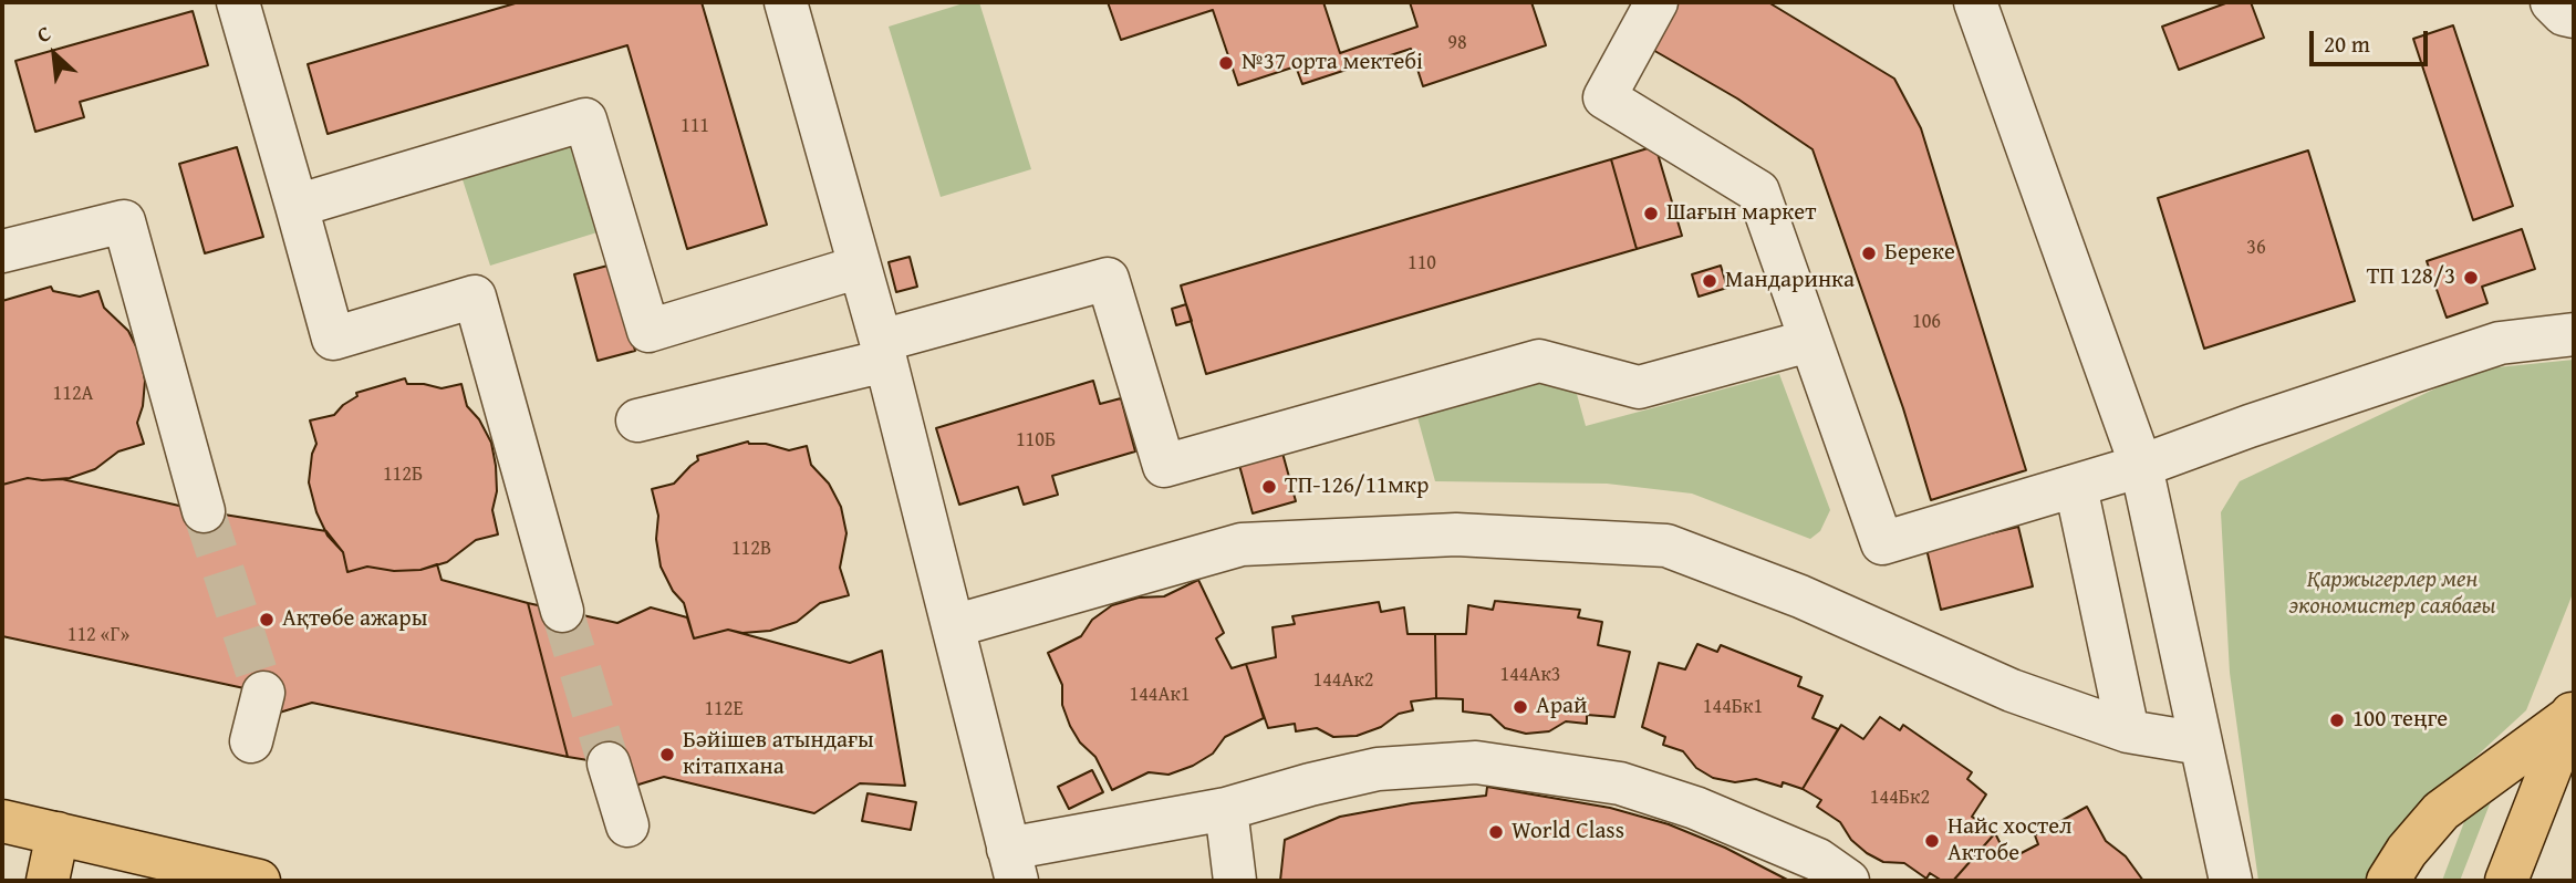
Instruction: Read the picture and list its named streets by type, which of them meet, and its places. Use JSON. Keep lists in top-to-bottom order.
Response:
{
  "parks": ["Қаржыгерлер мен экономистер саябағы"],
  "places": [
    "№37 орта мектебі",
    "Шағын маркет",
    "Береке",
    "ТП 128/3",
    "Мандаринка",
    "ТП-126/11мкр",
    "Ақтөбе ажары",
    "Арай",
    "100 теңге",
    "Бәйішев атындағы кітапхана",
    "World Class",
    "Найс хостел Актобе"
  ],
  "house_numbers": [
    "98",
    "111",
    "36",
    "110",
    "106",
    "112А",
    "110Б",
    "112Б",
    "112В",
    "112 «Г»",
    "144Ак3",
    "144Ак2",
    "144Ак1",
    "144Бк1",
    "112Е",
    "144Бк2"
  ],
  "scale_bar": "20 m",
  "north": "top left"
}
